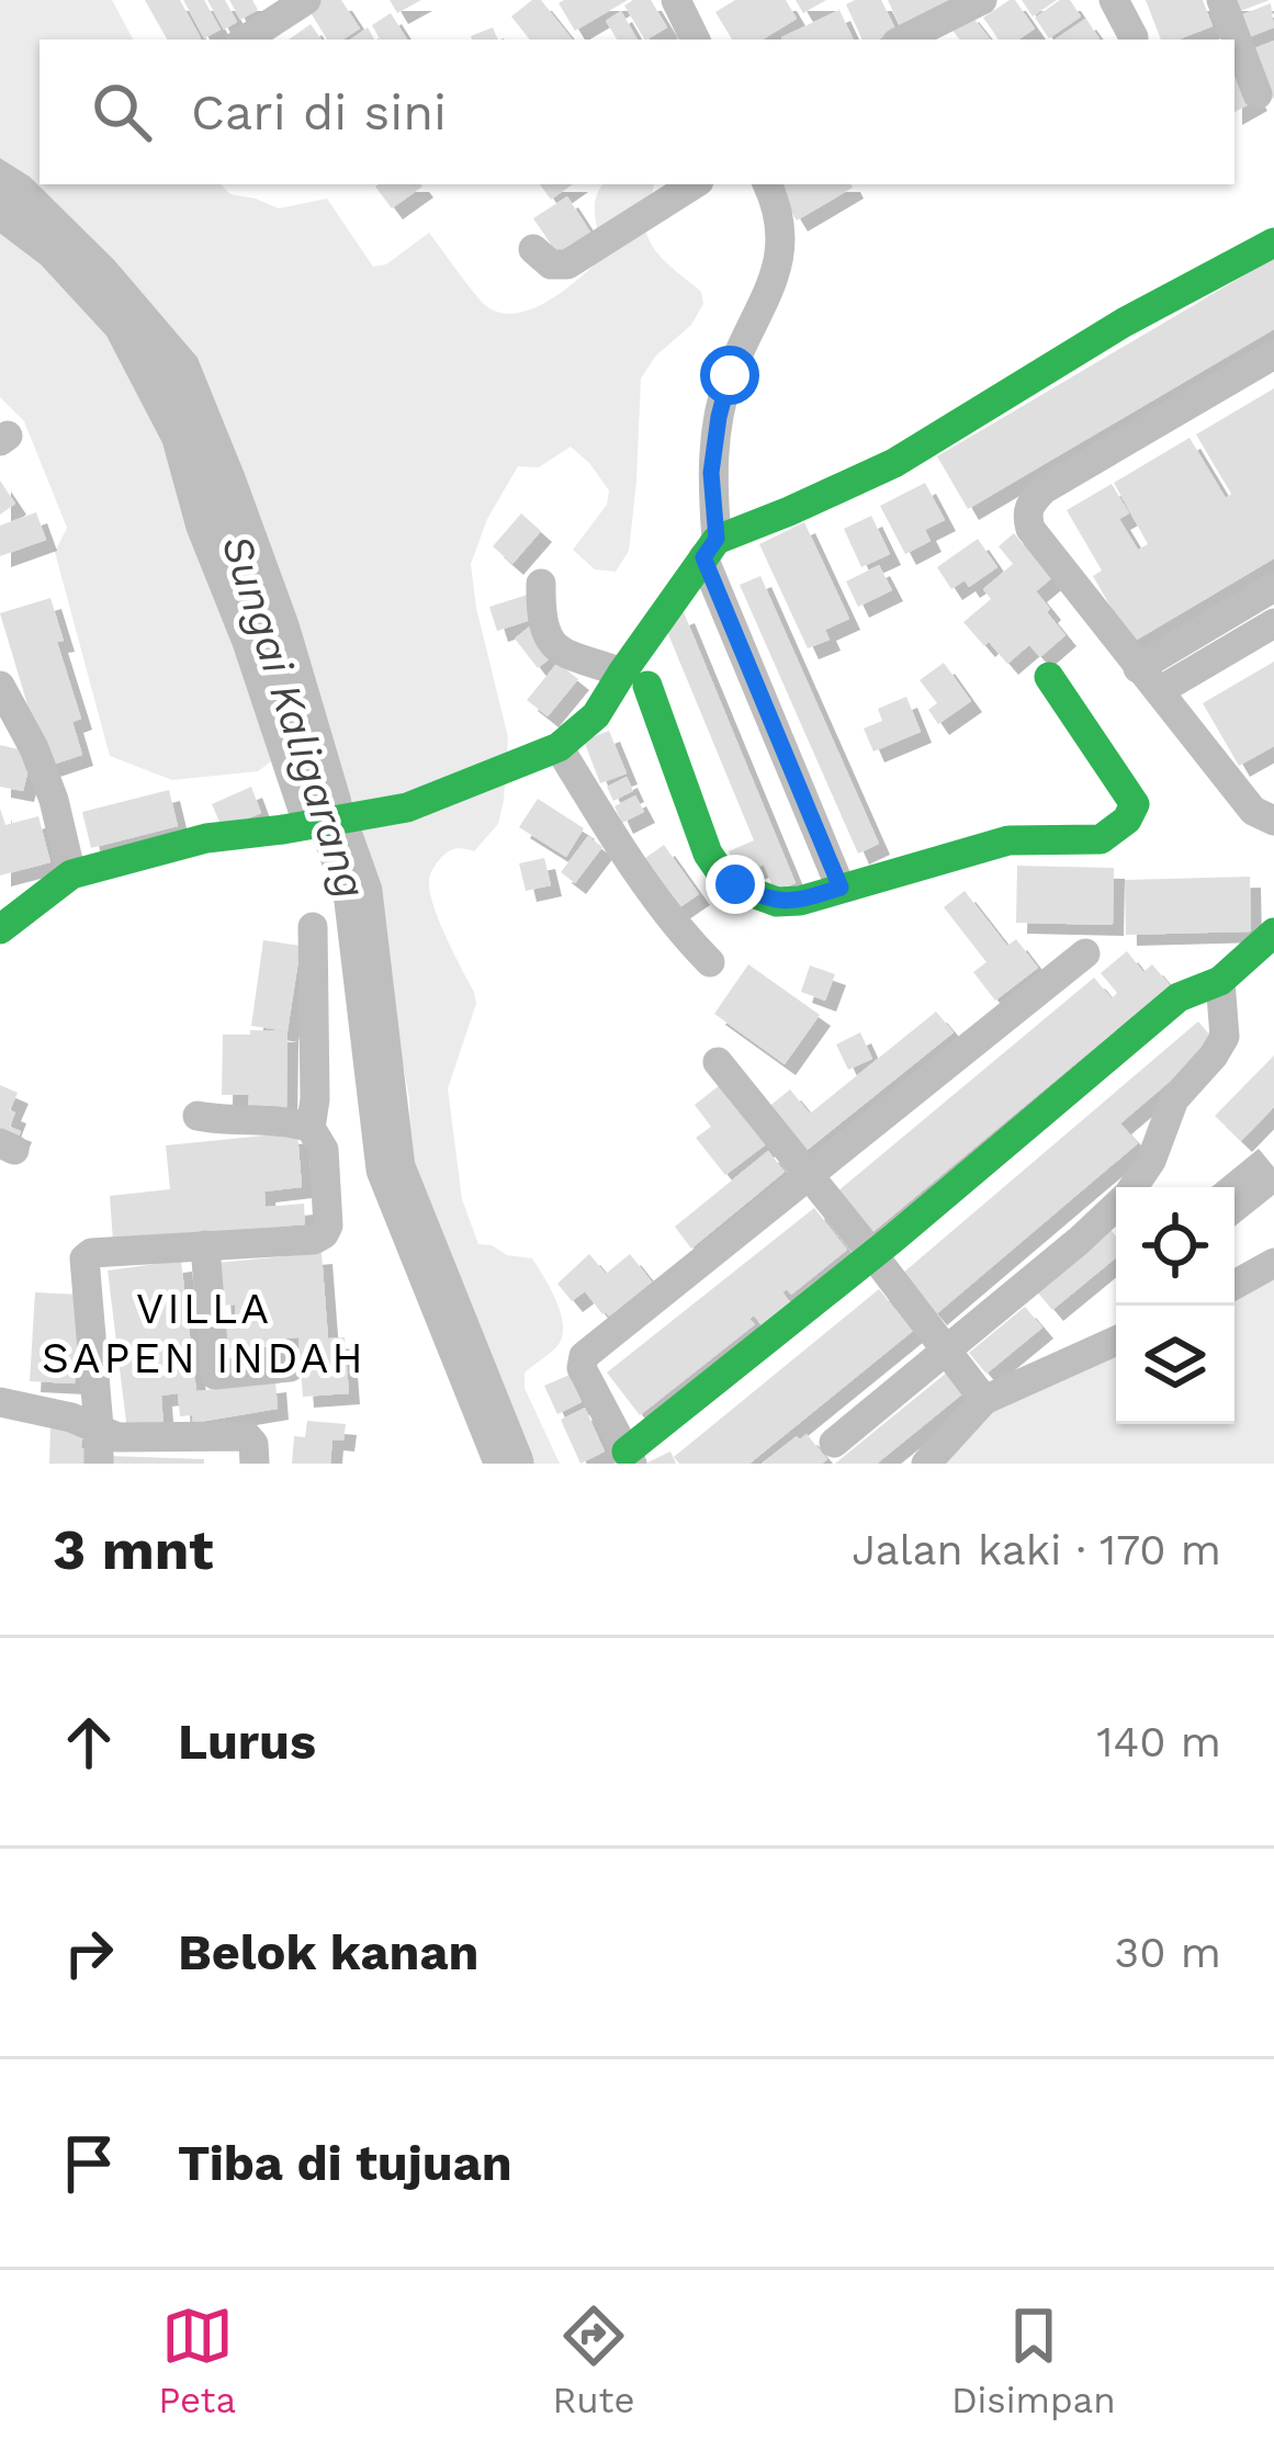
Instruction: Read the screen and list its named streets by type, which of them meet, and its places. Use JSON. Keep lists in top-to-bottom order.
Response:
{
  "districts": ["VILLA SAPEN INDAH"],
  "water": ["Sungai Kaligarang"],
  "page": {
    "search": "Cari di sini",
    "heading": ["3 mnt", "Jalan kaki · 170 m"],
    "list": [
      ["Lurus", "140 m"],
      ["Belok kanan", "30 m"],
      "Tiba di tujuan"
    ],
    "nav": ["Peta", "Rute", "Disimpan"]
  }
}
